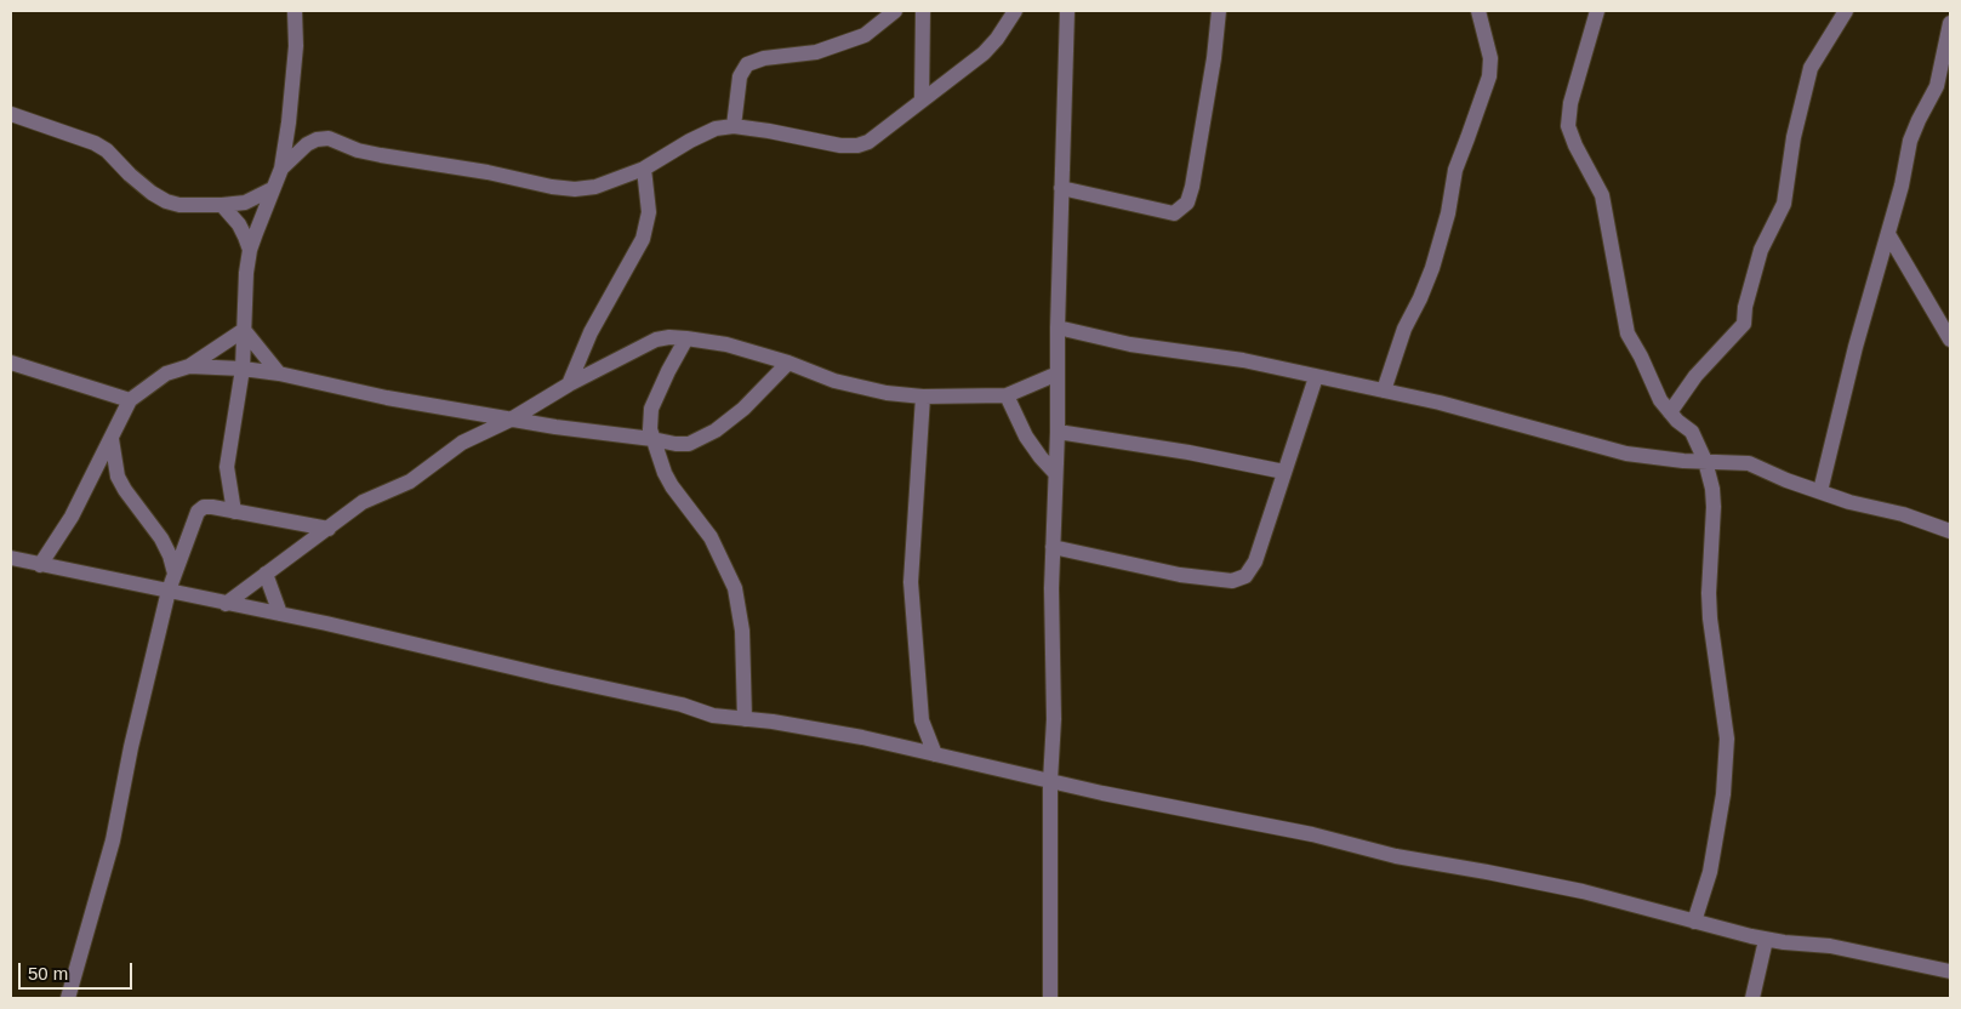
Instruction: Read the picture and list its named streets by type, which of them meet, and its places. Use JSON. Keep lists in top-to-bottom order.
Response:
{
  "scale_bar": "50 m"
}
